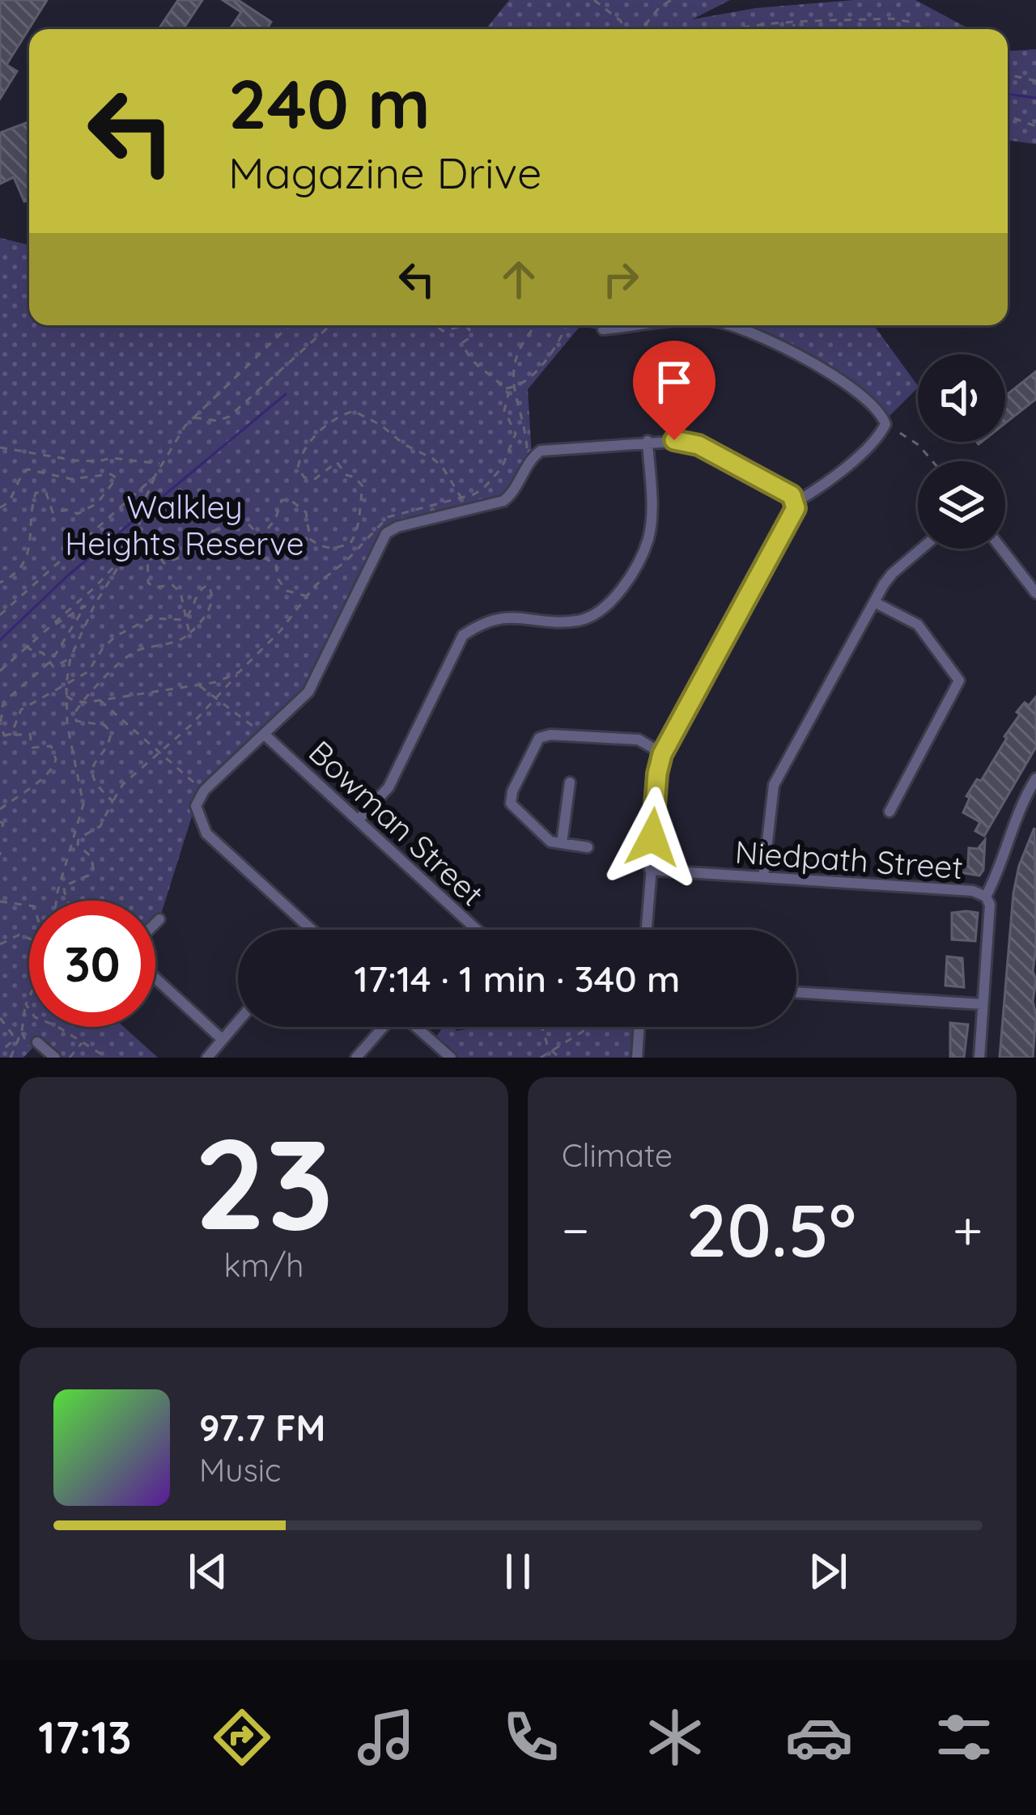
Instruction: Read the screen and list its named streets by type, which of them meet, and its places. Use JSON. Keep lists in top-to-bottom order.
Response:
{
  "streets": {
    "street": ["Bowman Street", "Niedpath Street"]
  },
  "parks": ["Walkley Heights Reserve"],
  "page": {
    "turn": ["240 m", "Magazine Drive"],
    "limit": "30",
    "trip": "17:14 · 1 min · 340 m",
    "tile": [
      ["23", "km/h"],
      "Climate"
    ],
    "heat": ["−", "20.5°", "+"],
    "song": ["97.7 FM", "Music"],
    "tabs": "17:13"
  }
}
